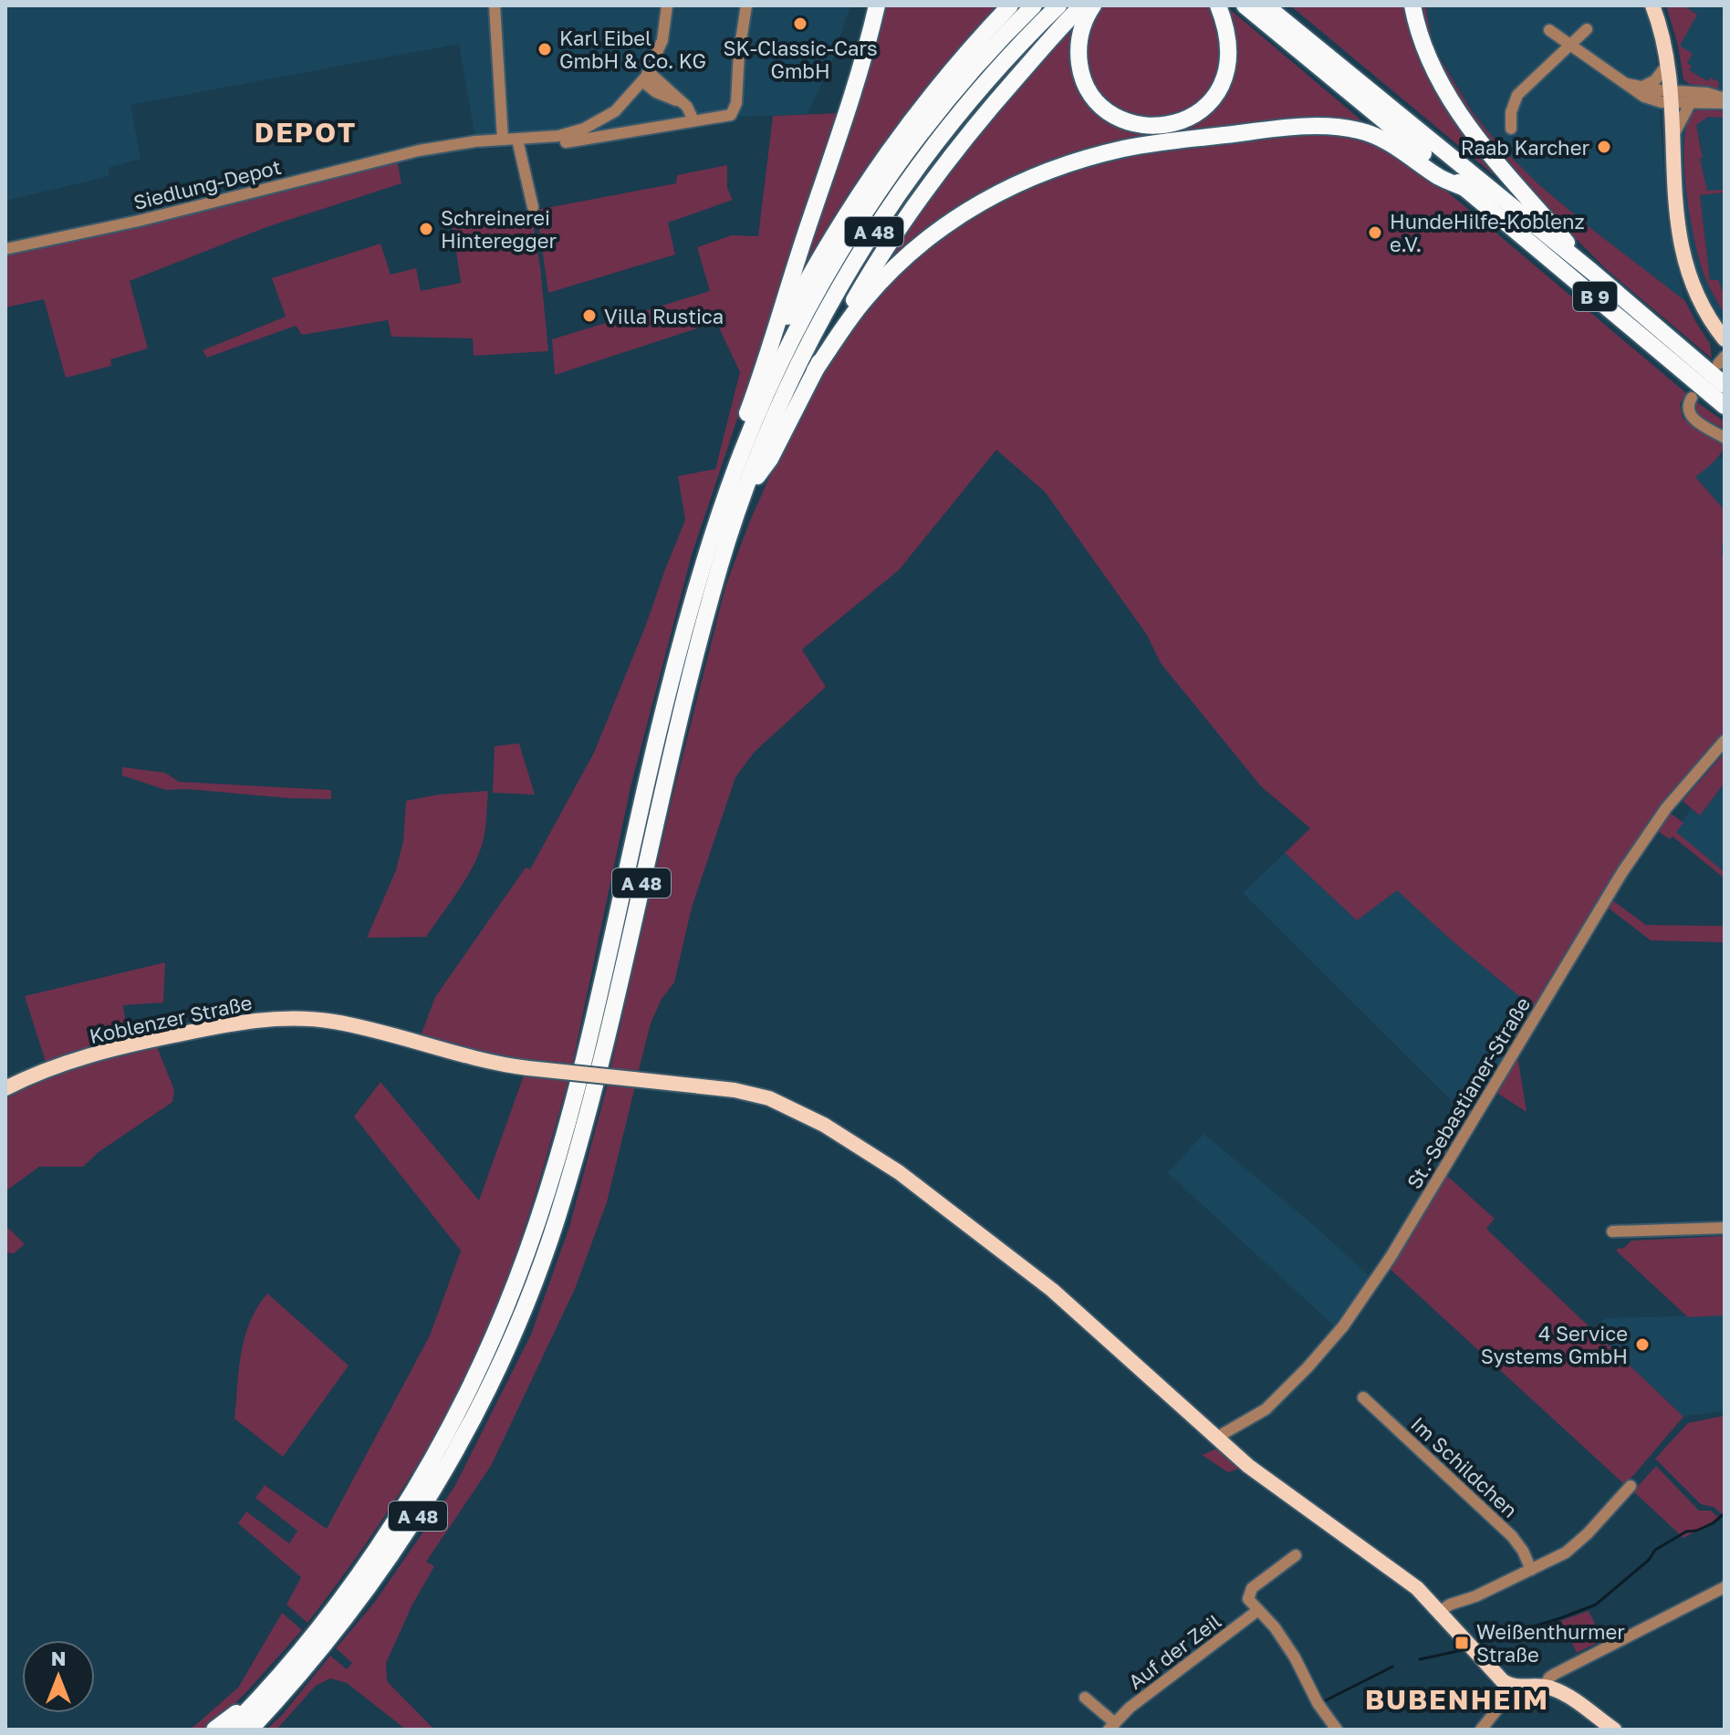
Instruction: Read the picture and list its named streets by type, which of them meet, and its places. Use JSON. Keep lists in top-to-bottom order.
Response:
{
  "streets": {
    "highway": ["A 48", "B 9"],
    "main road": ["Koblenzer Straße"],
    "street": [
      "Siedlung-Depot",
      "St.-Sebastianer-Straße",
      "Im Schildchen",
      "Auf der Zeil"
    ]
  },
  "crossings": [
    ["Koblenzer Straße", "St.-Sebastianer-Straße"]
  ],
  "districts": ["DEPOT", "BUBENHEIM"],
  "places": {
    "other": [
      "SK-Classic-Cars GmbH",
      "Karl Eibel GmbH & Co. KG",
      "Raab Karcher",
      "Schreinerei Hinteregger",
      "HundeHilfe-Koblenz e.V.",
      "Villa Rustica",
      "4 Service Systems GmbH"
    ],
    "transit": ["Weißenthurmer Straße"]
  },
  "north": "top"
}
